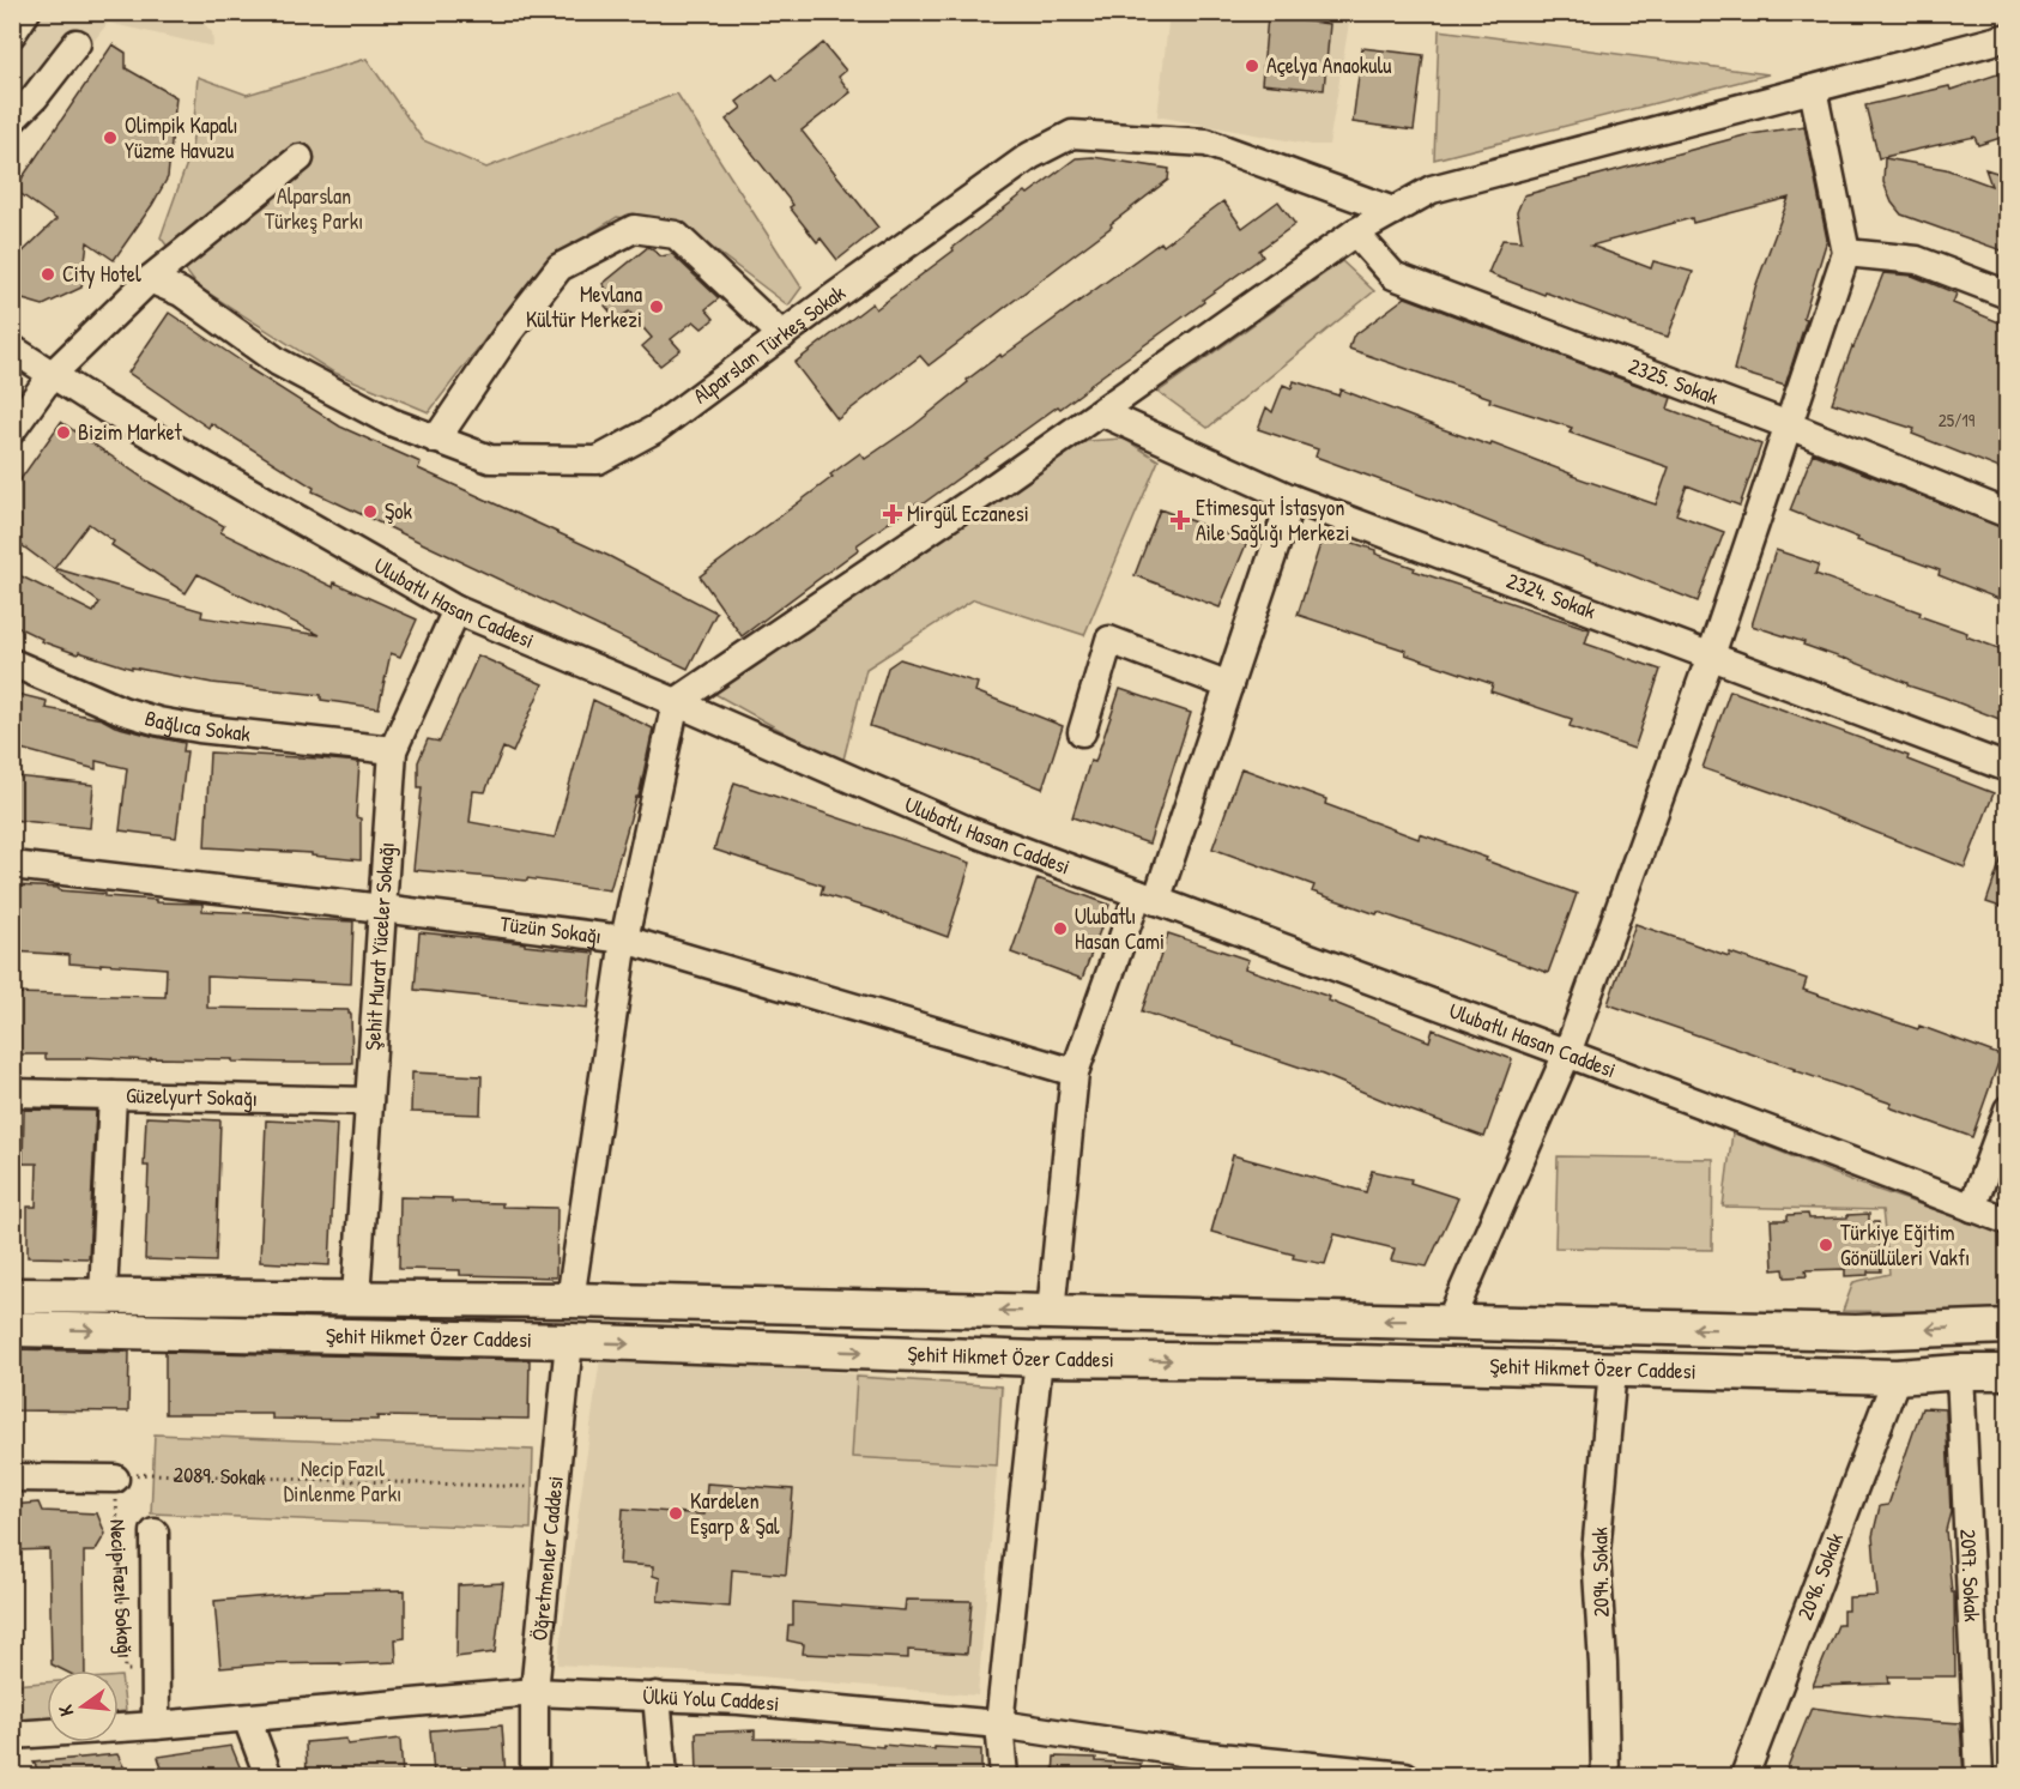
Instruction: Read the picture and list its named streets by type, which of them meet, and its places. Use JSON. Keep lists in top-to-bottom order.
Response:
{
  "streets": {
    "main road": ["Şehit Hikmet Özer Caddesi"],
    "street": [
      "Alparslan Türkeş Sokak",
      "2325. Sokak",
      "2324. Sokak",
      "Ulubatlı Hasan Caddesi",
      "Bağlıca Sokak",
      "Tüzün Sokağı",
      "Şehit Murat Yüceler Sokağı",
      "Güzelyurt Sokağı",
      "Öğretmenler Caddesi",
      "2094. Sokak",
      "2097. Sokak",
      "2096. Sokak",
      "Necip Fazıl Sokağı",
      "Ülkü Yolu Caddesi"
    ],
    "path": ["2089. Sokak"]
  },
  "crossings": [
    ["Ulubatlı Hasan Caddesi", "Şehit Murat Yüceler Sokağı"],
    ["Bağlıca Sokak", "Şehit Murat Yüceler Sokağı"],
    ["Tüzün Sokağı", "Şehit Murat Yüceler Sokağı"],
    ["Şehit Murat Yüceler Sokağı", "Güzelyurt Sokağı"],
    ["Şehit Murat Yüceler Sokağı", "Şehit Hikmet Özer Caddesi"],
    ["Şehit Hikmet Özer Caddesi", "Öğretmenler Caddesi"],
    ["Şehit Hikmet Özer Caddesi", "2094. Sokak"],
    ["Şehit Hikmet Özer Caddesi", "2097. Sokak"],
    ["Şehit Hikmet Özer Caddesi", "2096. Sokak"],
    ["2089. Sokak", "Öğretmenler Caddesi"],
    ["2089. Sokak", "Necip Fazıl Sokağı"],
    ["Öğretmenler Caddesi", "Ülkü Yolu Caddesi"],
    ["Necip Fazıl Sokağı", "Ülkü Yolu Caddesi"]
  ],
  "parks": ["Alparslan Türkeş Parkı", "Necip Fazıl Dinlenme Parkı"],
  "places": {
    "other": [
      "Açelya Anaokulu",
      "Olimpik Kapalı Yüzme Havuzu",
      "City Hotel",
      "Mevlana Kültür Merkezi",
      "Bizim Market",
      "Şok",
      "Ulubatlı Hasan Cami",
      "Türkiye Eğitim Gönüllüleri Vakfı",
      "Kardelen Eşarp & Şal"
    ],
    "health": ["Mirgül Eczanesi", "Etimesgut İstasyon Aile Sağlığı Merkezi"]
  },
  "house_numbers": ["25/19"],
  "north": "left"
}
